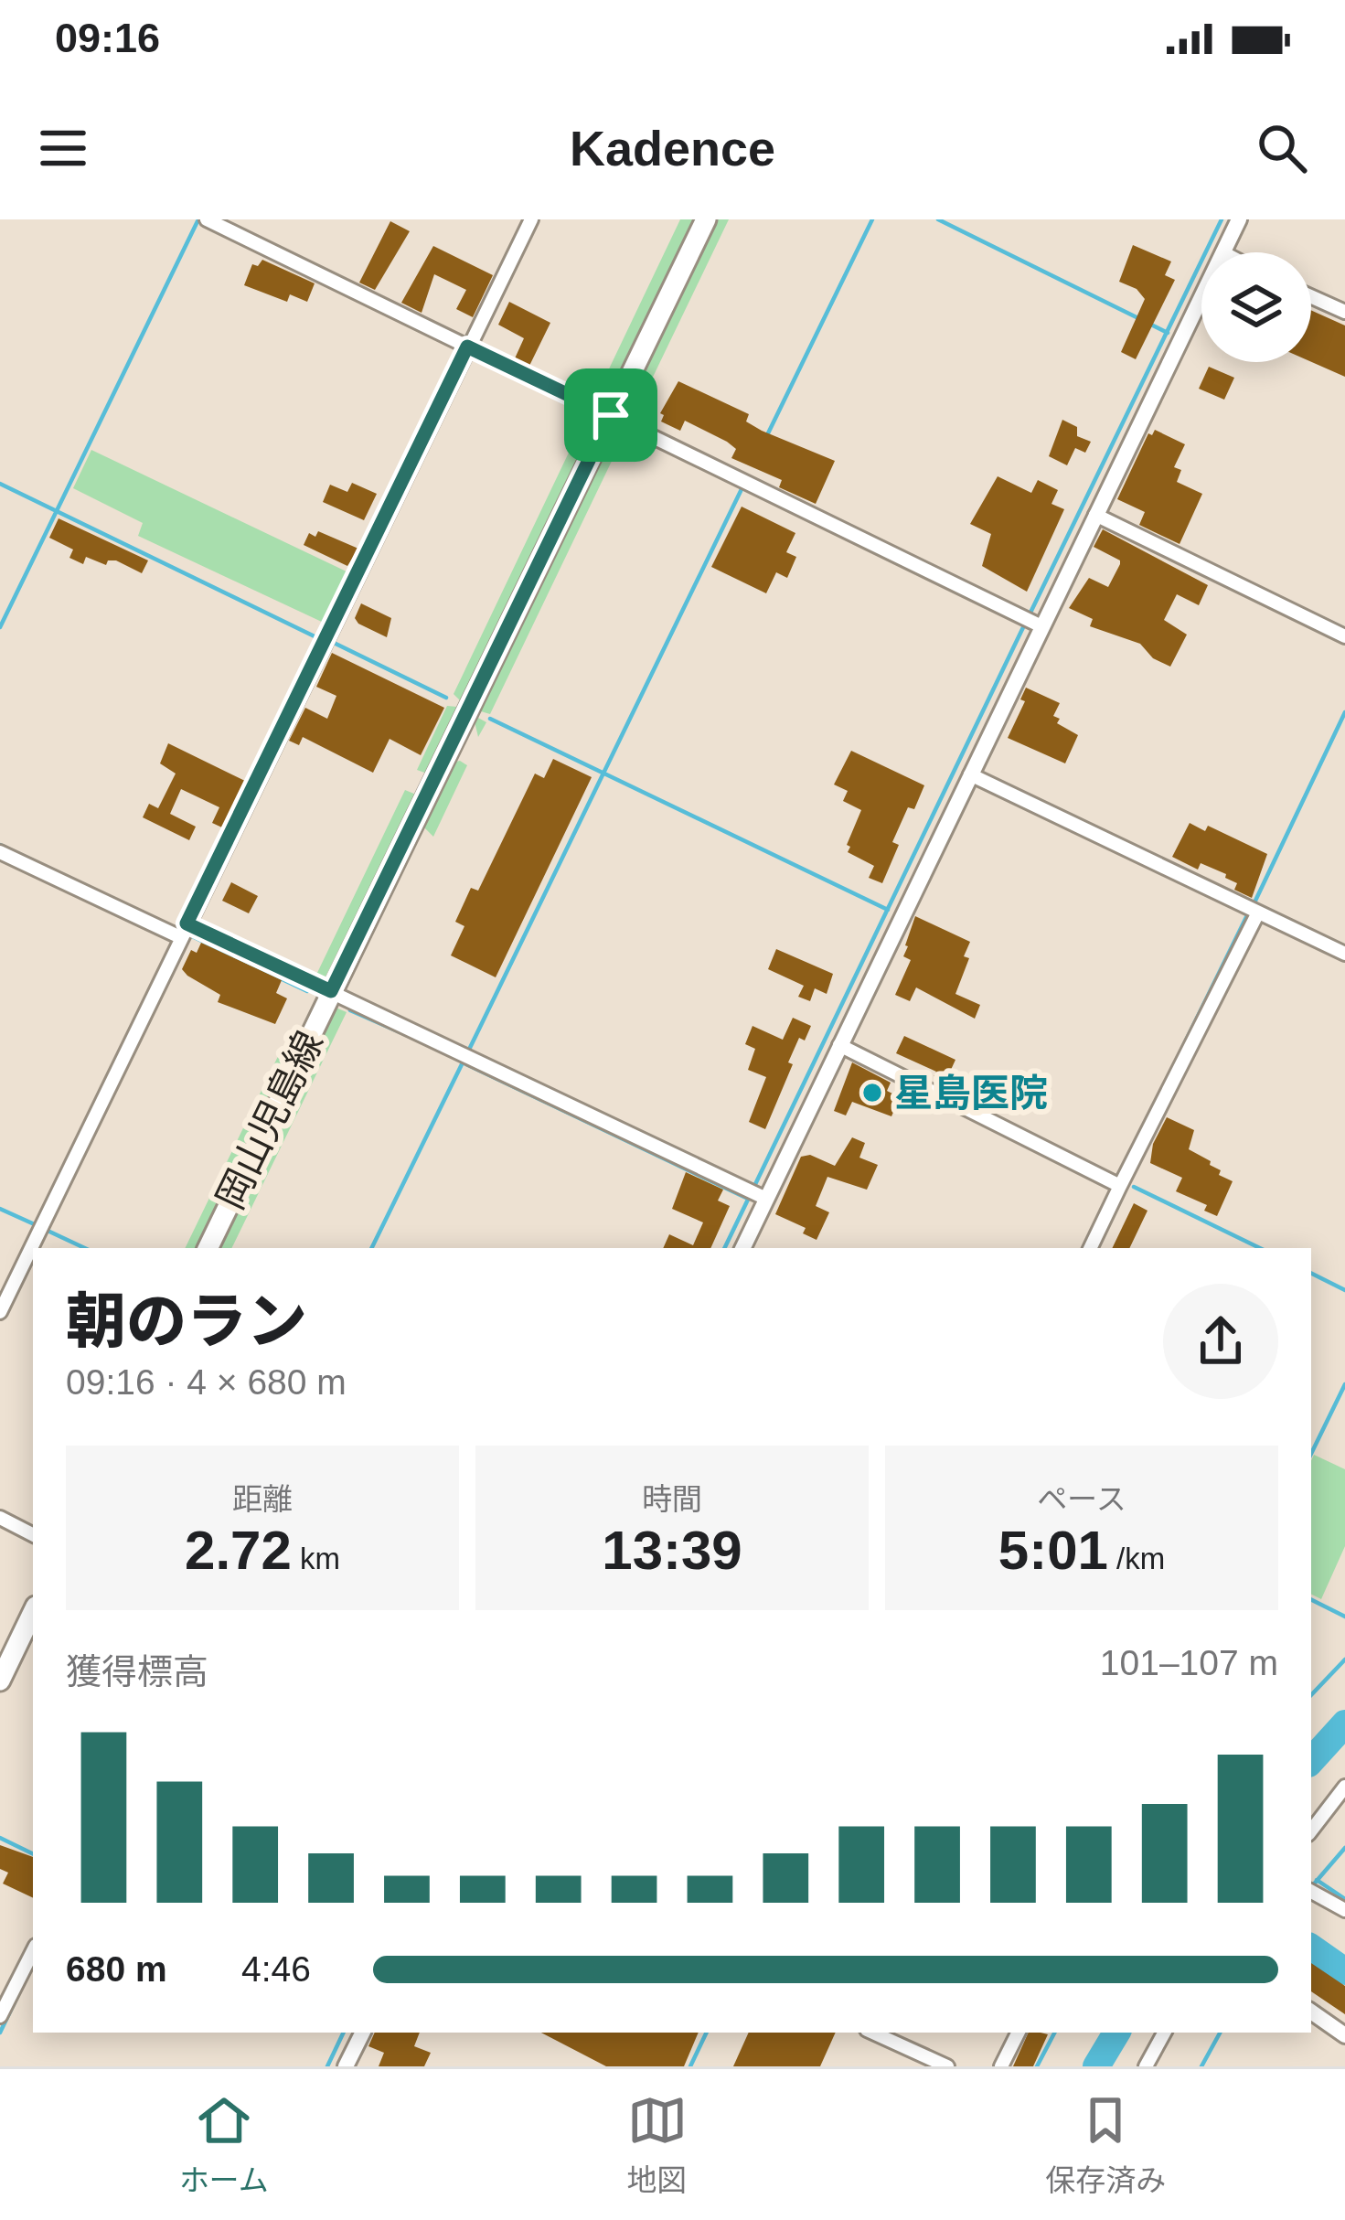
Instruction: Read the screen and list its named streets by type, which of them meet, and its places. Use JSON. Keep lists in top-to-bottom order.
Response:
{
  "streets": {
    "main road": ["岡山児島線"]
  },
  "places": ["星島医院"],
  "page": {
    "status": "09:16",
    "header": "Kadence",
    "heading": ["朝のラン", "09:16 · 4 × 680 m"],
    "stats": [
      ["距離", "2.72 km"],
      ["時間", "13:39"],
      ["ペース", "5:01 /km"]
    ],
    "chart": ["獲得標高", "101–107 m"],
    "list": [
      {
        "name": "680 m",
        "note": "4:46"
      }
    ],
    "tabs": ["ホーム", "地図", "保存済み"]
  }
}
